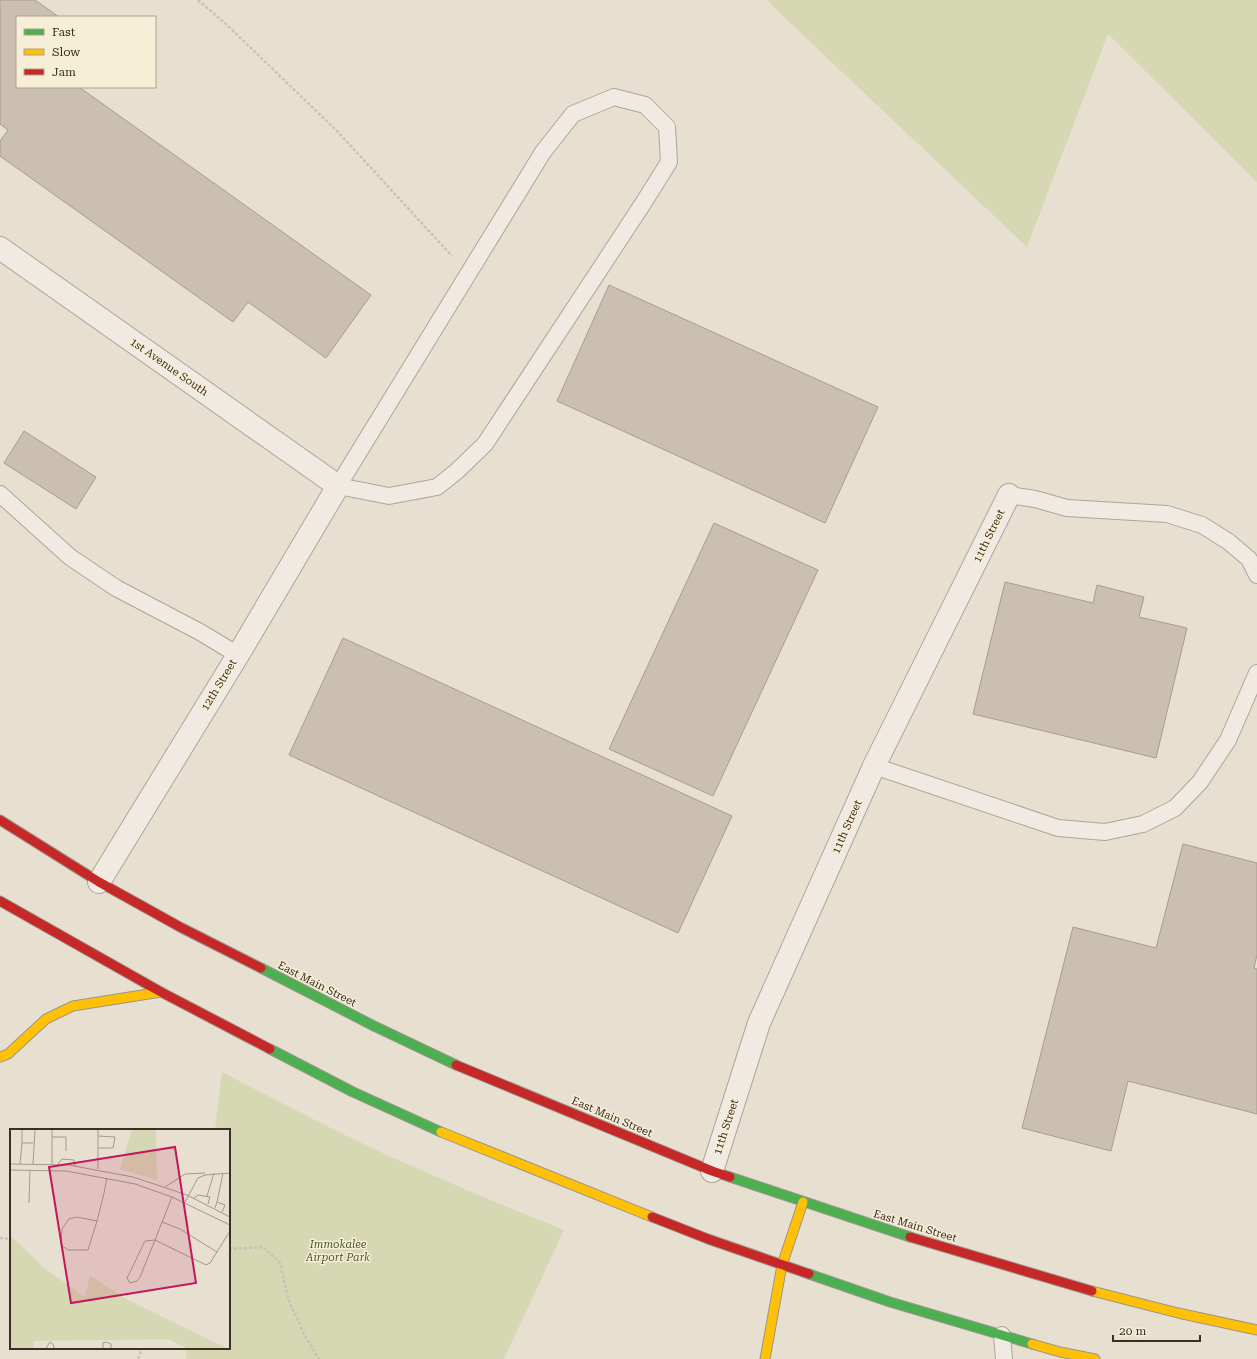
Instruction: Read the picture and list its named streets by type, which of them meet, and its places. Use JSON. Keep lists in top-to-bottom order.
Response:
{
  "streets": {
    "main road": ["East Main Street"],
    "street": ["1st Avenue South", "11th Street", "12th Street"]
  },
  "crossings": [
    ["1st Avenue South", "12th Street"],
    ["11th Street", "East Main Street"],
    ["12th Street", "East Main Street"]
  ],
  "parks": ["Immokalee Airport Park"],
  "legend": ["Fast", "Slow", "Jam"],
  "scale_bar": "20 m"
}
